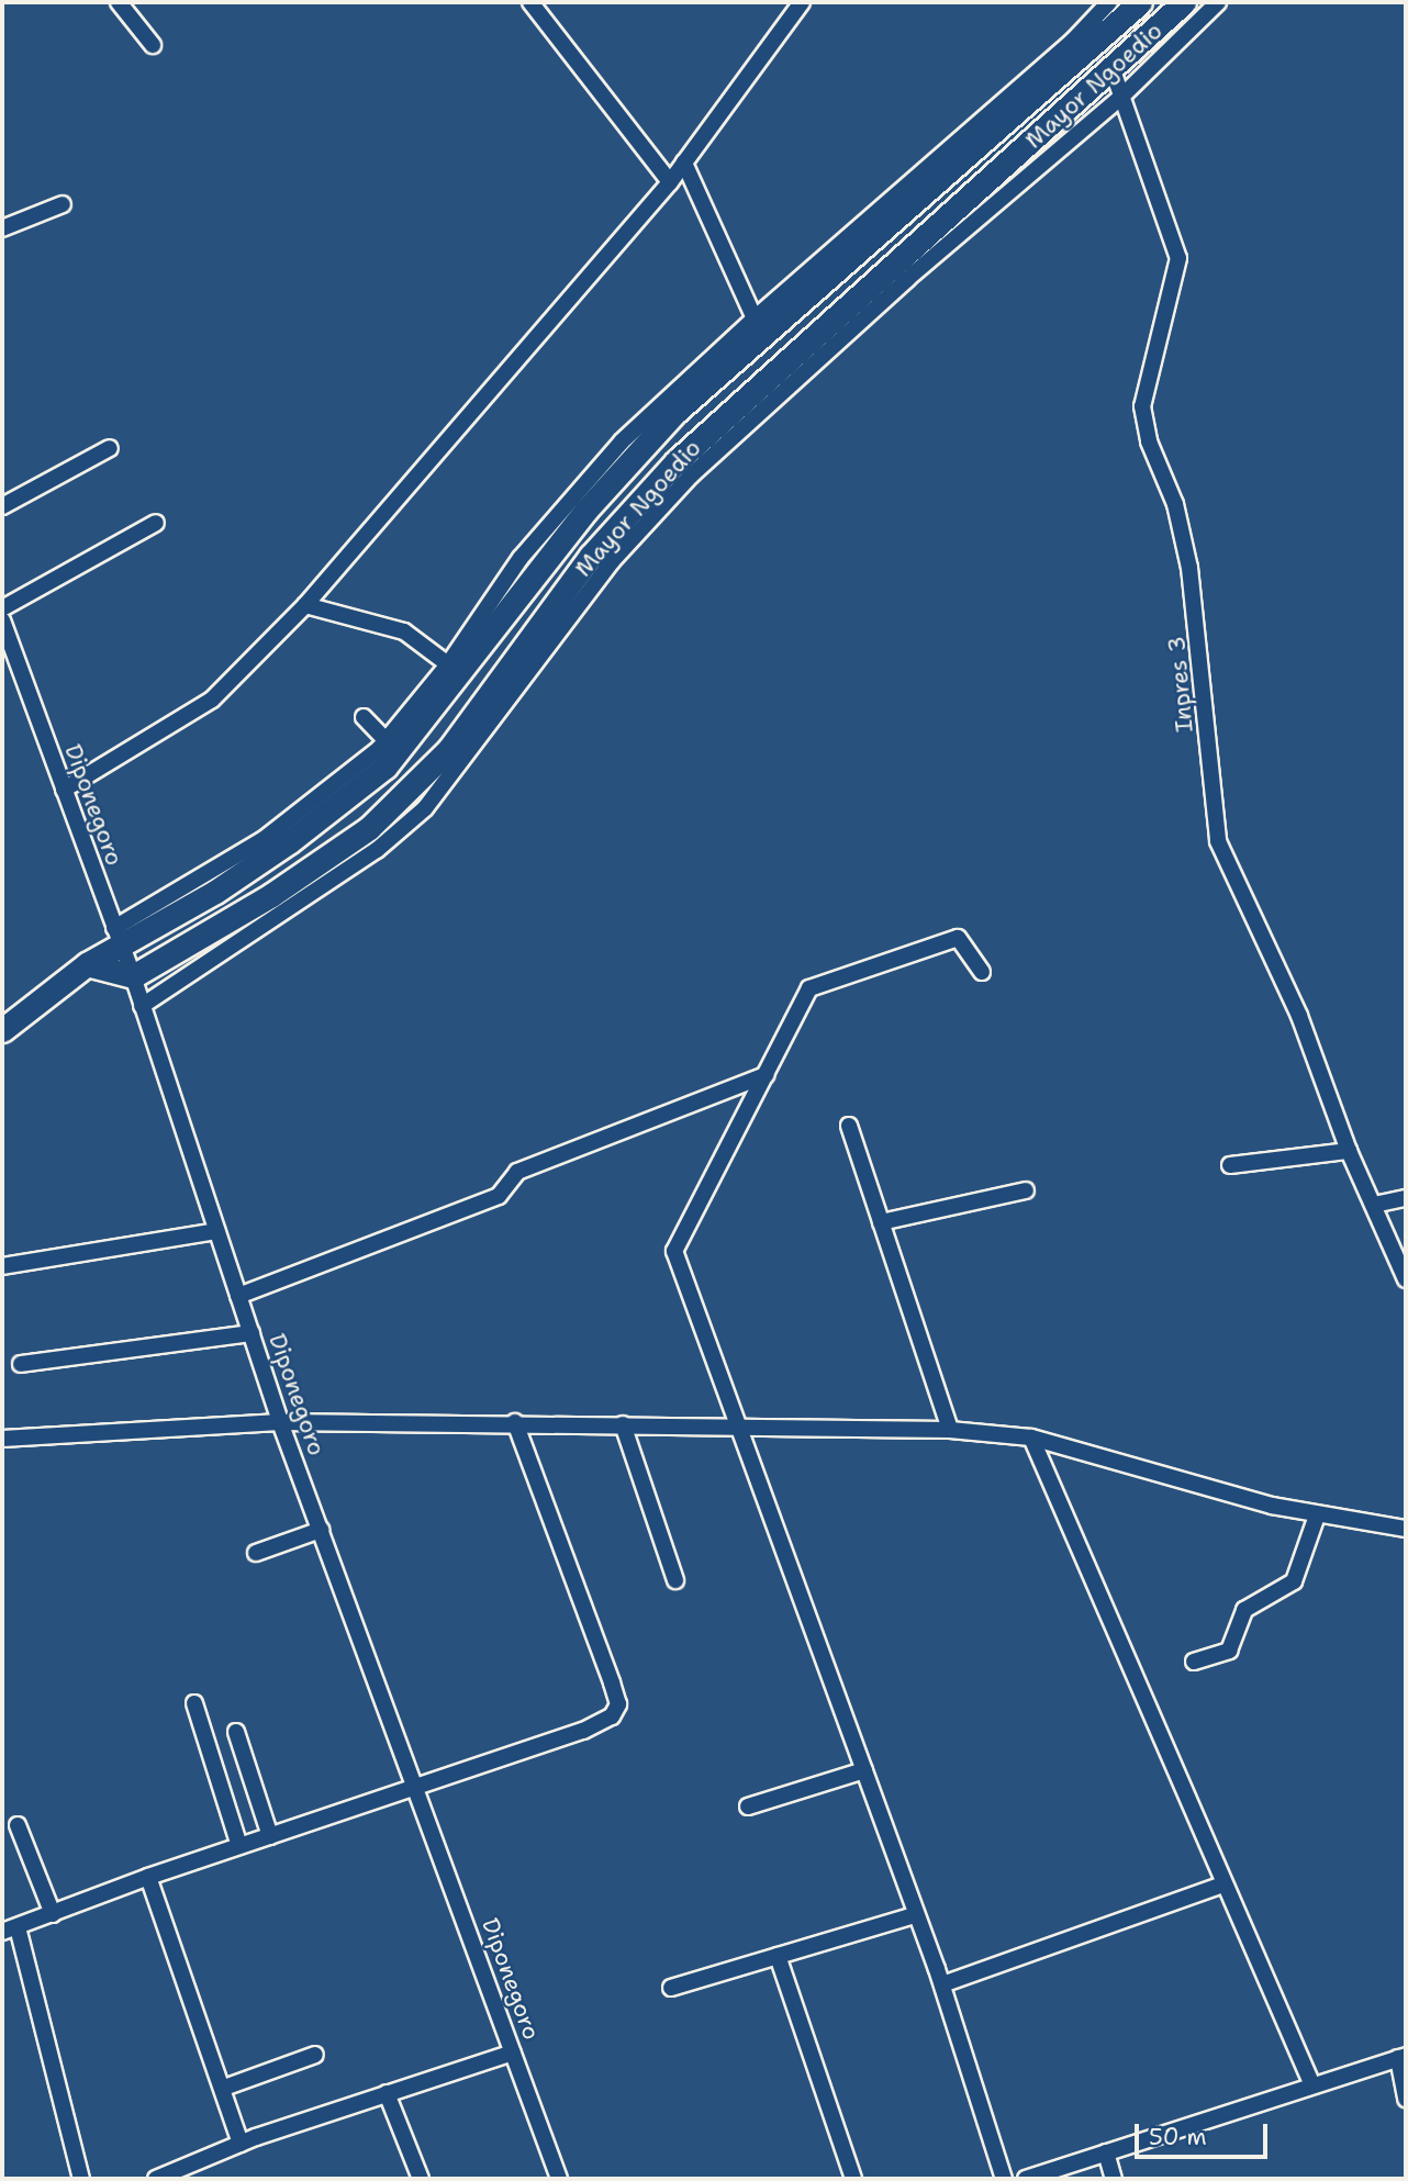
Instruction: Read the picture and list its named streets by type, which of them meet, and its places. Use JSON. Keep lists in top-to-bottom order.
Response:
{
  "streets": {
    "street": ["Mayor Ngoedio", "Inpres 3", "Diponegoro"]
  },
  "crossings": [
    ["Mayor Ngoedio", "Inpres 3"],
    ["Mayor Ngoedio", "Diponegoro"]
  ],
  "scale_bar": "50 m"
}
